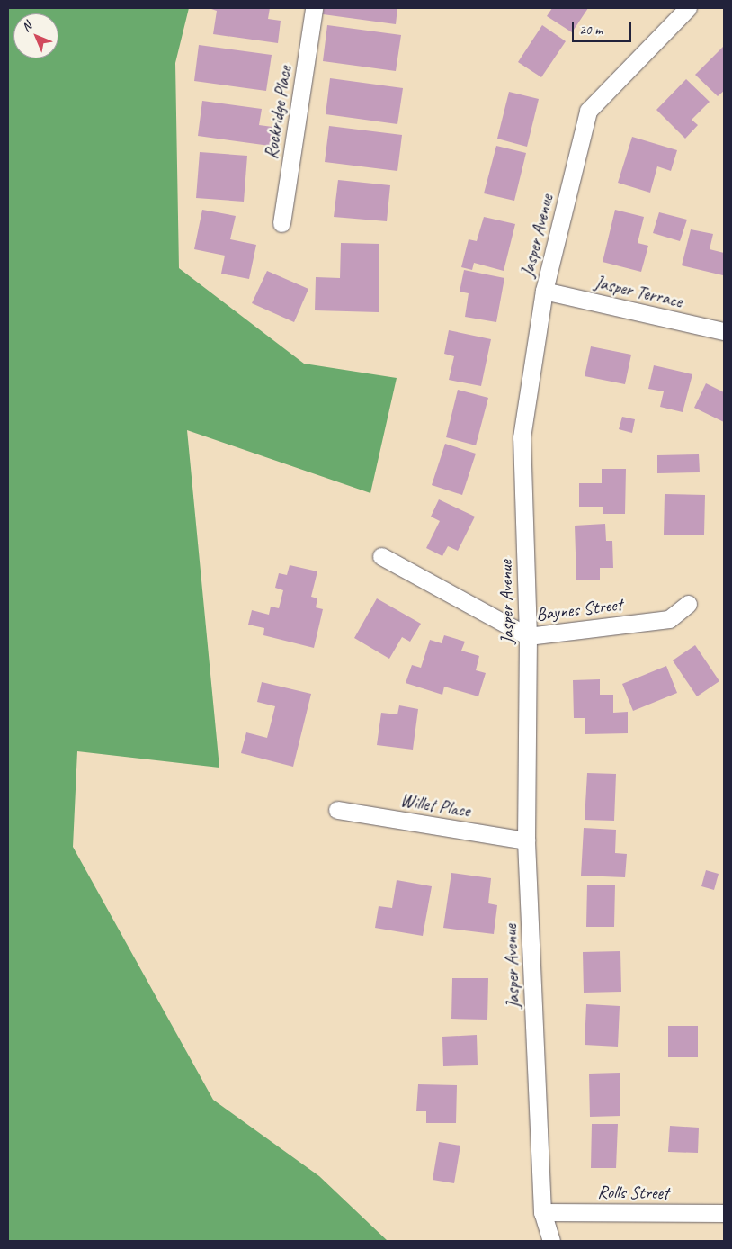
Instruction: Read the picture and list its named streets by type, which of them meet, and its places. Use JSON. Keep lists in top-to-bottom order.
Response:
{
  "streets": {
    "street": [
      "Rockridge Place",
      "Jasper Avenue",
      "Jasper Terrace",
      "Baynes Street",
      "Willet Place",
      "Rolls Street"
    ]
  },
  "crossings": [
    ["Jasper Avenue", "Jasper Terrace"],
    ["Jasper Avenue", "Baynes Street"],
    ["Jasper Avenue", "Willet Place"],
    ["Jasper Avenue", "Rolls Street"]
  ],
  "scale_bar": "20 m",
  "north": "top left"
}
